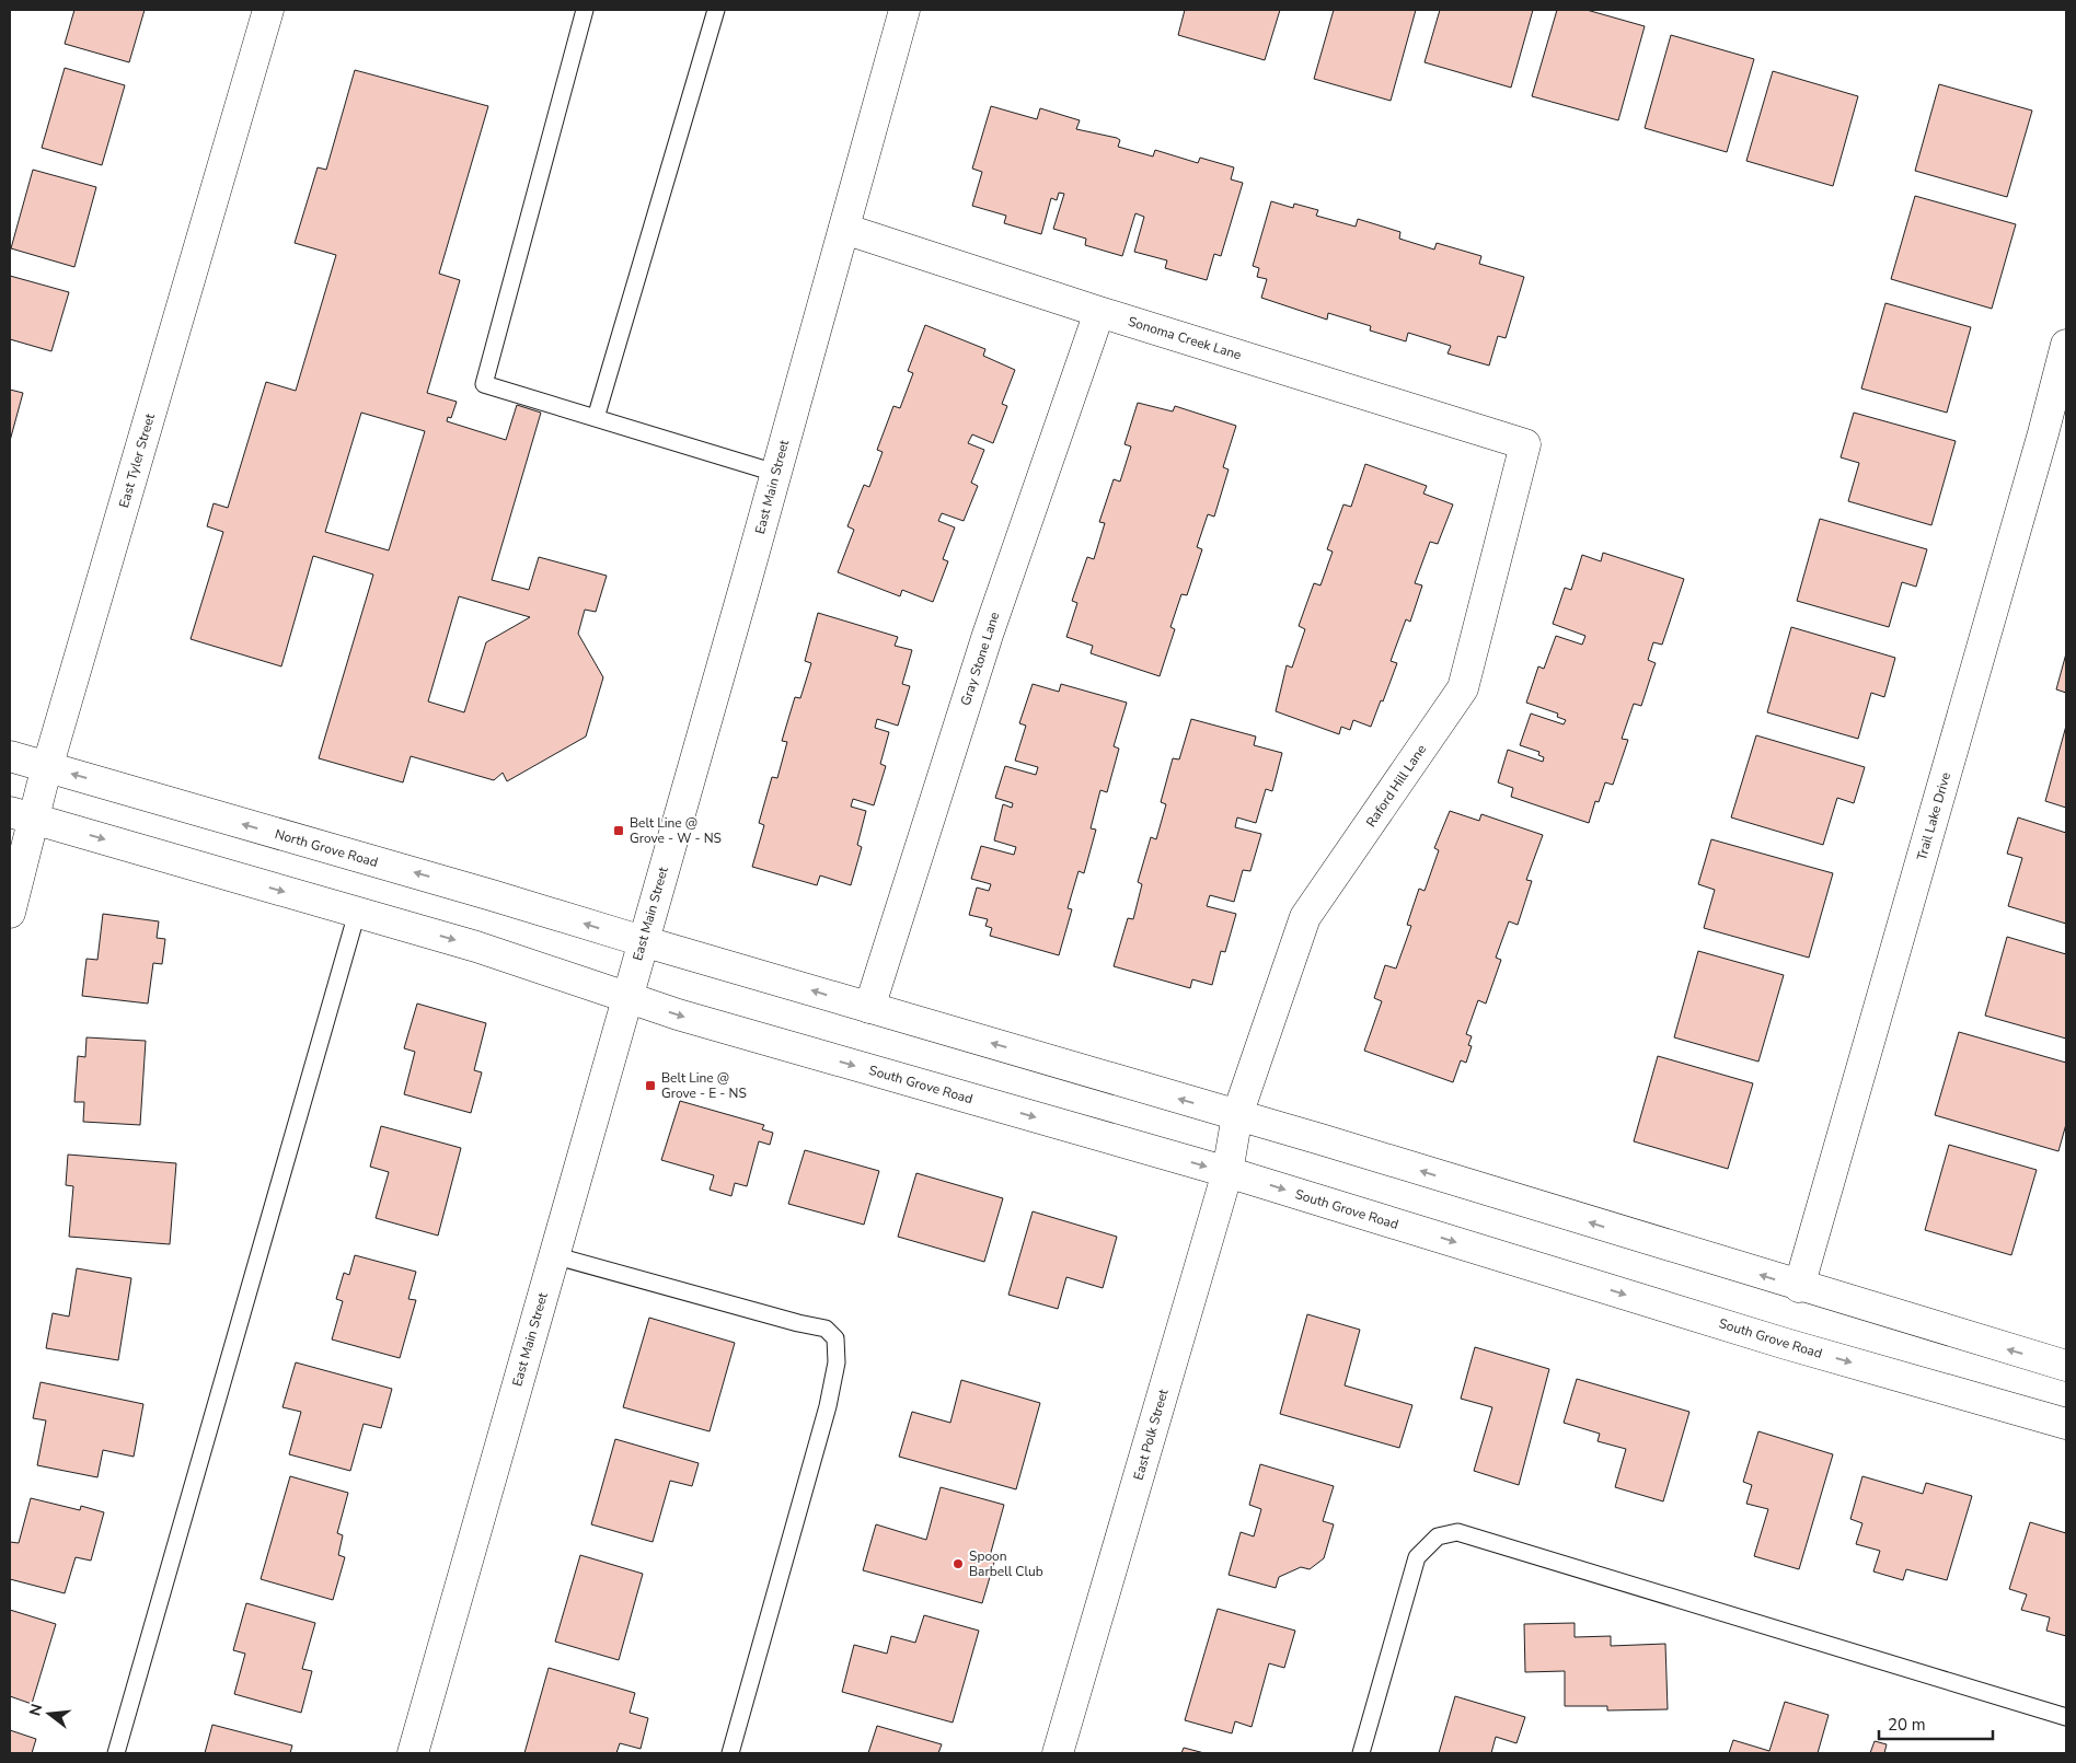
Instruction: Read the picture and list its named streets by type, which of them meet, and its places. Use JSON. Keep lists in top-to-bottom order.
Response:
{
  "streets": {
    "street": [
      "Sonoma Creek Lane",
      "East Tyler Street",
      "East Main Street",
      "Gray Stone Lane",
      "Raford Hill Lane",
      "Trail Lake Drive",
      "North Grove Road",
      "South Grove Road",
      "East Polk Street"
    ]
  },
  "crossings": [
    ["Sonoma Creek Lane", "East Main Street"],
    ["Sonoma Creek Lane", "Gray Stone Lane"],
    ["Sonoma Creek Lane", "Raford Hill Lane"],
    ["East Tyler Street", "North Grove Road"],
    ["East Main Street", "North Grove Road"],
    ["East Main Street", "South Grove Road"],
    ["Raford Hill Lane", "East Polk Street"],
    ["South Grove Road", "East Polk Street"]
  ],
  "places": {
    "transit": ["Belt Line @ Grove - W - NS", "Belt Line @ Grove - E - NS"],
    "other": ["Spoon Barbell Club"]
  },
  "scale_bar": "20 m",
  "north": "left"
}
